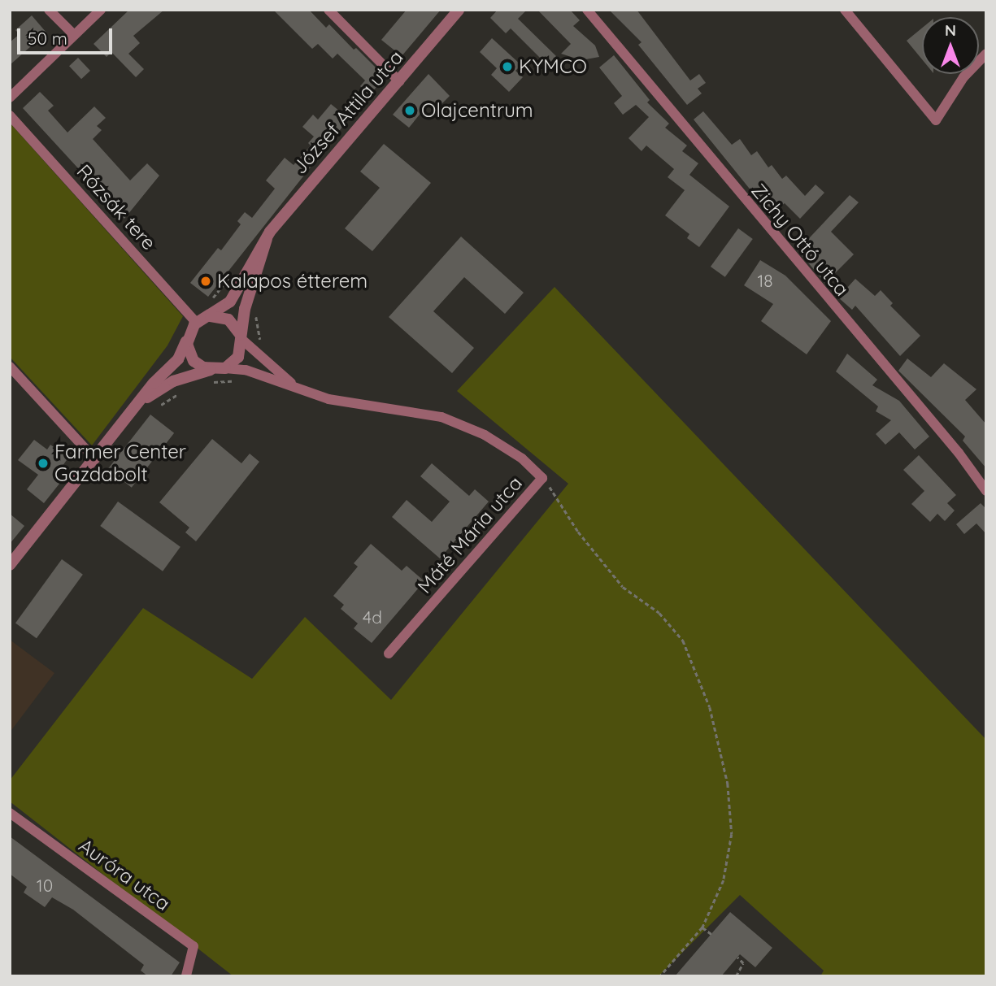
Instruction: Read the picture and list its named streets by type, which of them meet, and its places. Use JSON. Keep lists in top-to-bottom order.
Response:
{
  "streets": {
    "street": [
      "József Attila utca",
      "Rózsák tere",
      "Zichy Ottó utca",
      "Máté Mária utca",
      "Auróra utca"
    ]
  },
  "crossings": [
    ["József Attila utca", "Rózsák tere"],
    ["József Attila utca", "Máté Mária utca"],
    ["Rózsák tere", "Máté Mária utca"]
  ],
  "places": [
    "KYMCO",
    "Olajcentrum",
    "Kalapos étterem",
    "Farmer Center Gazdabolt"
  ],
  "house_numbers": ["18", "4d", "10"],
  "scale_bar": "50 m",
  "north": "top"
}
